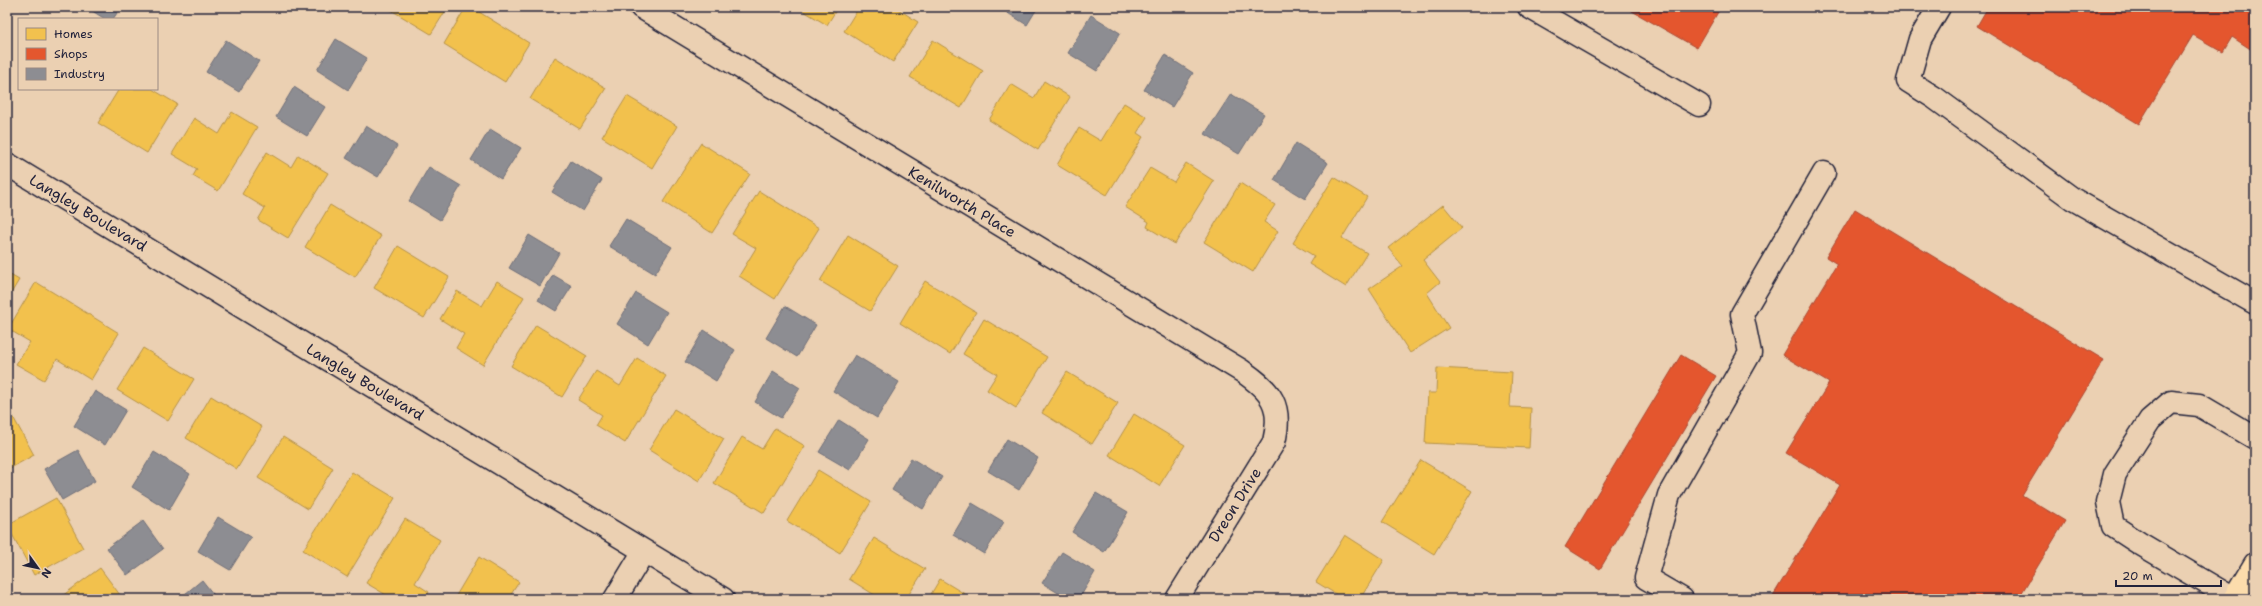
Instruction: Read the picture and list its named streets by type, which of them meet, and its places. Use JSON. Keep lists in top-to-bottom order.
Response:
{
  "streets": {
    "street": ["Kenilworth Place", "Langley Boulevard", "Dreon Drive"]
  },
  "crossings": [
    ["Kenilworth Place", "Dreon Drive"]
  ],
  "legend": ["Homes", "Shops", "Industry"],
  "scale_bar": "20 m",
  "north": "bottom right"
}
